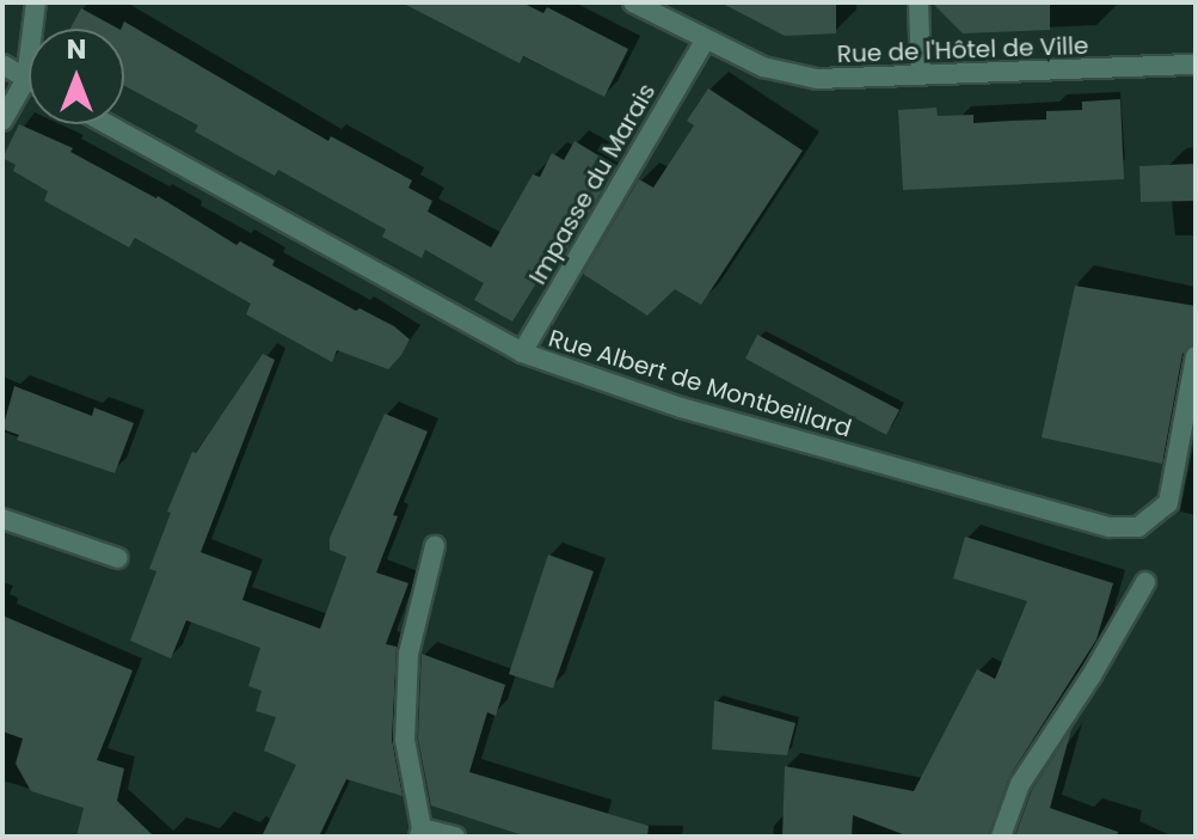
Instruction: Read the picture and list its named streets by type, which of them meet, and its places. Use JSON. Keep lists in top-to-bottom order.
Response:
{
  "streets": {
    "street": ["Rue de l'Hôtel de Ville", "Impasse du Marais", "Rue Albert de Montbeillard"]
  },
  "crossings": [
    ["Rue de l'Hôtel de Ville", "Impasse du Marais"],
    ["Impasse du Marais", "Rue Albert de Montbeillard"]
  ],
  "north": "top"
}
